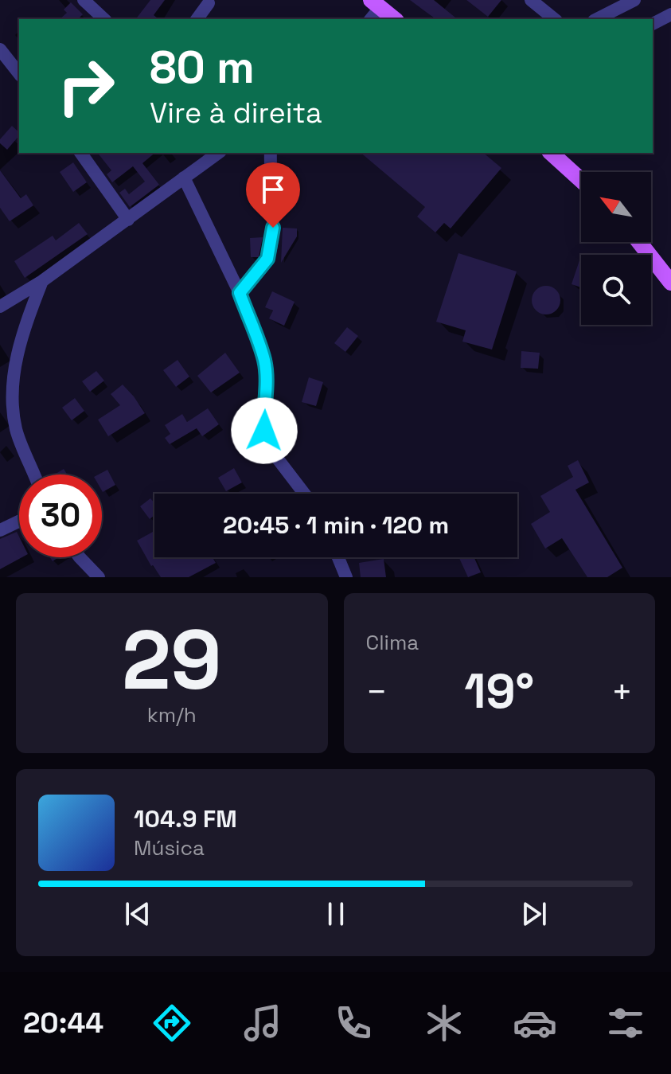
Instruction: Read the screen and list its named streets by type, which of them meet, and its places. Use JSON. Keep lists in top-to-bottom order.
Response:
{
  "north": "top left",
  "page": {
    "turn": ["80 m", "Vire à direita"],
    "limit": "30",
    "trip": "20:45 · 1 min · 120 m",
    "tile": [
      ["29", "km/h"],
      "Clima"
    ],
    "heat": ["−", "19°", "+"],
    "song": ["104.9 FM", "Música"],
    "tabs": "20:44"
  }
}
